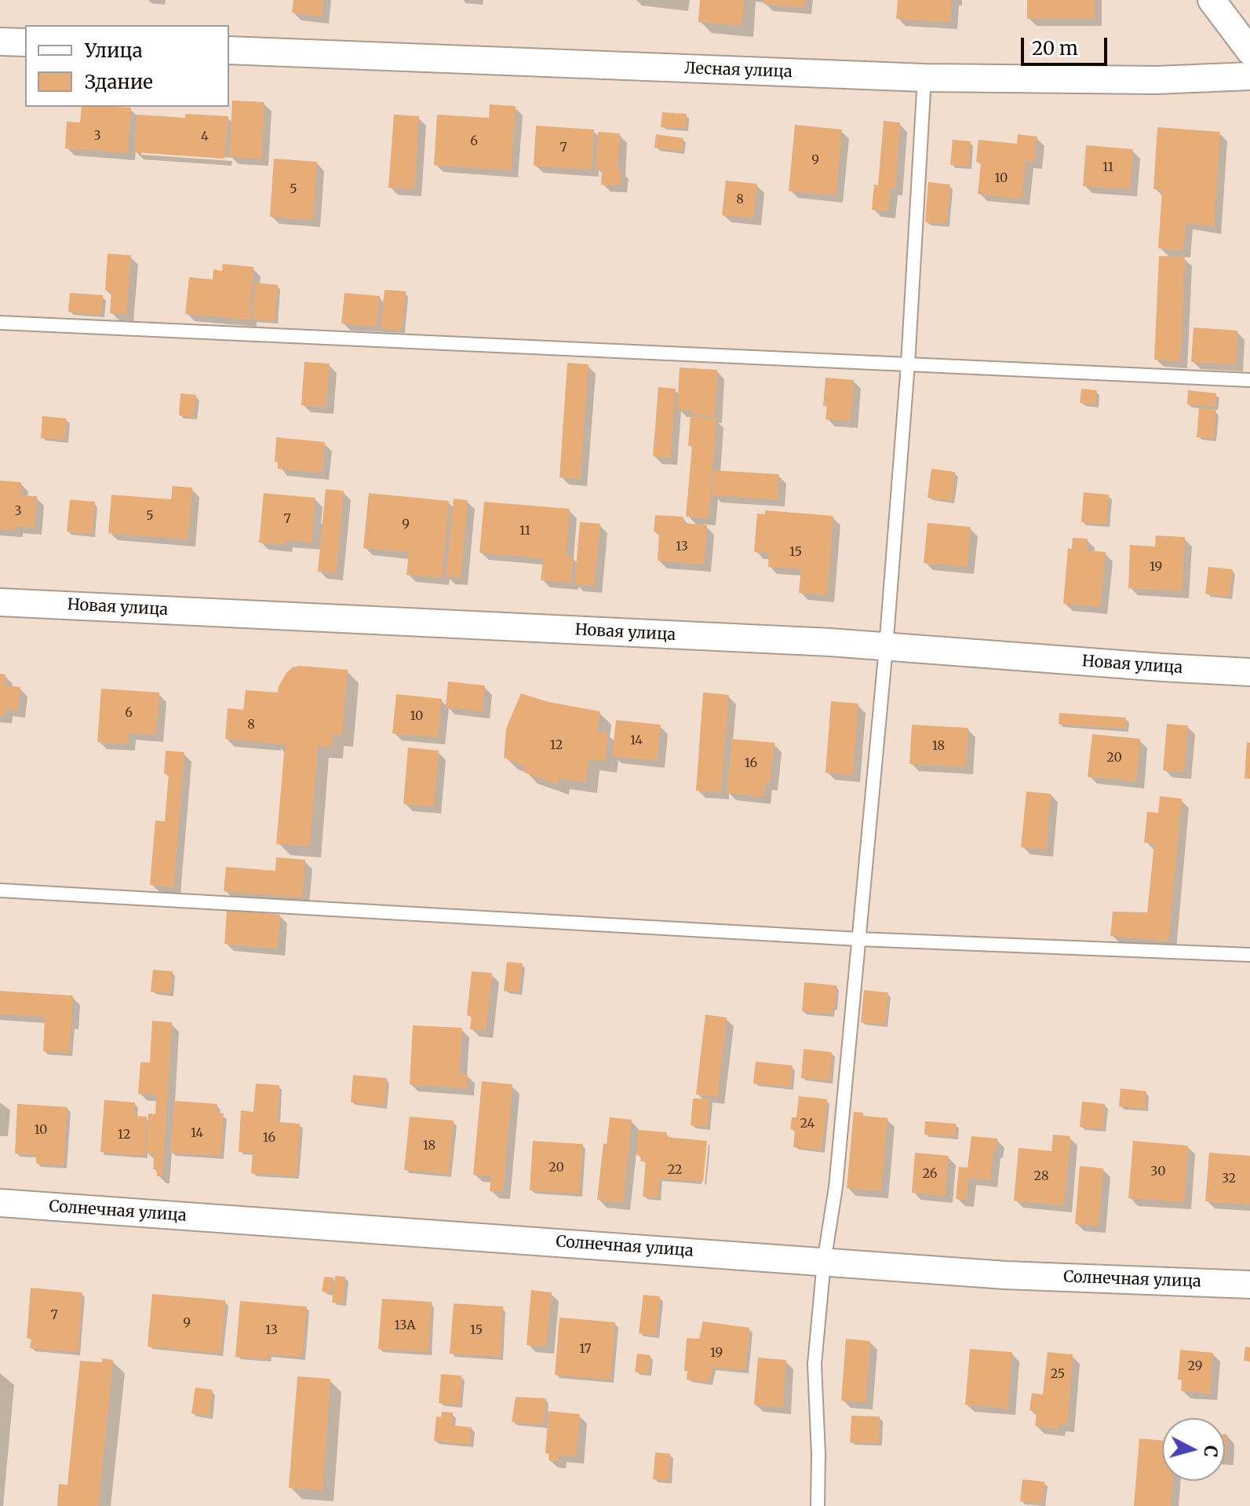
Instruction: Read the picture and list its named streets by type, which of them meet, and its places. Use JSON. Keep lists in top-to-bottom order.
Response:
{
  "streets": {
    "street": ["Лесная улица", "Новая улица", "Солнечная улица"]
  },
  "house_numbers": [
    "3",
    "4",
    "6",
    "7",
    "9",
    "11",
    "10",
    "5",
    "8",
    "3",
    "5",
    "7",
    "9",
    "11",
    "13",
    "15",
    "19",
    "6",
    "10",
    "8",
    "14",
    "12",
    "18",
    "20",
    "16",
    "24",
    "10",
    "14",
    "12",
    "16",
    "18",
    "20",
    "22",
    "30",
    "26",
    "28",
    "32",
    "7",
    "9",
    "13А",
    "13",
    "15",
    "17",
    "19",
    "29",
    "25"
  ],
  "legend": ["Улица", "Здание"],
  "scale_bar": "20 m",
  "north": "right"
}
